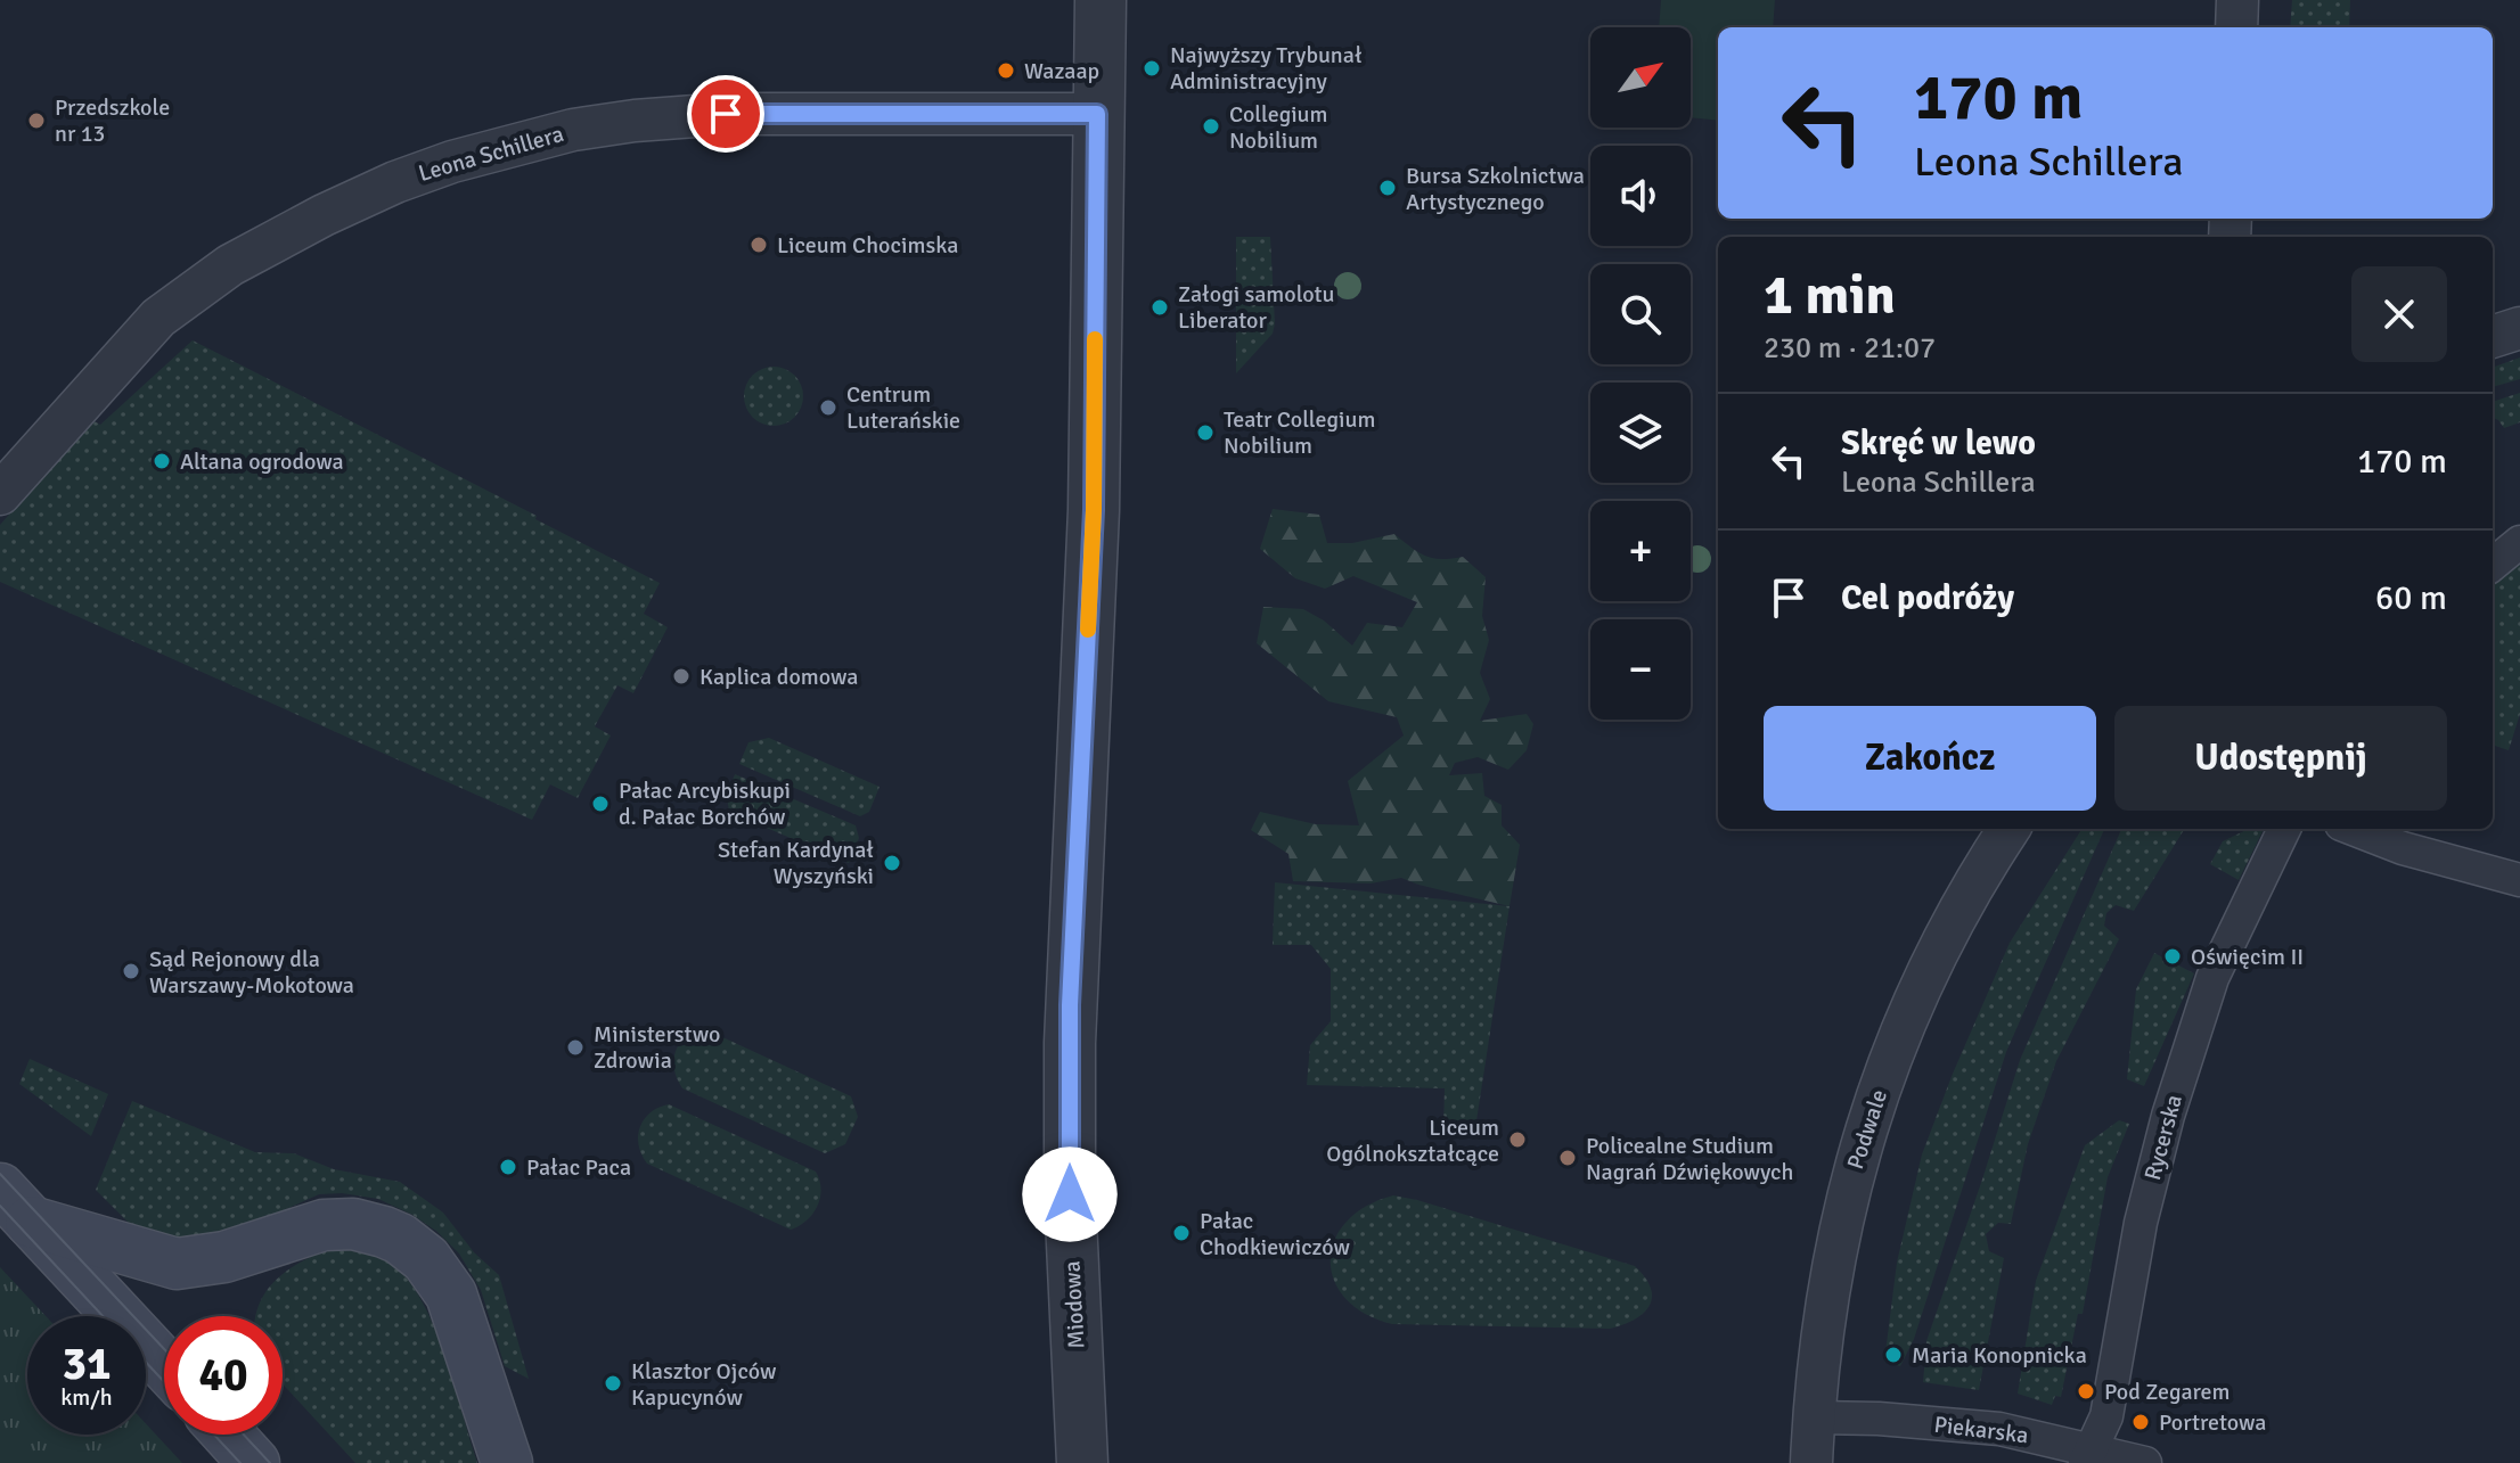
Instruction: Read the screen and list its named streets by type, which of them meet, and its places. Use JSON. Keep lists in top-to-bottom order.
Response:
{
  "streets": {
    "street": [
      "Leona Schillera",
      "Podwale",
      "Rycerska",
      "Miodowa",
      "Piekarska"
    ]
  },
  "crossings": [
    ["Leona Schillera", "Miodowa"],
    ["Podwale", "Piekarska"],
    ["Rycerska", "Piekarska"]
  ],
  "places": [
    "Najwyższy Trybunał Administracyjny",
    "Wazaap",
    "Przedszkole nr 13",
    "Collegium Nobilium",
    "Bursa Szkolnictwa Artystycznego",
    "Liceum Chocimska",
    "Załogi samolotu Liberator",
    "Centrum Luterańskie",
    "Teatr Collegium Nobilium",
    "Altana ogrodowa",
    "Kaplica domowa",
    "Pałac Arcybiskupi d. Pałac Borchów",
    "Stefan Kardynał Wyszyński",
    "Oświęcim II",
    "Sąd Rejonowy dla Warszawy-Mokotowa",
    "Ministerstwo Zdrowia",
    "Liceum Ogólnokształcące",
    "Policealne Studium Nagrań Dźwiękowych",
    "Pałac Paca",
    "Pałac Chodkiewiczów",
    "Maria Konopnicka",
    "Klasztor Ojców Kapucynów",
    "Pod Zegarem",
    "Portretowa"
  ],
  "north": "top right",
  "page": {
    "map_buttons": ["+", "−"],
    "turn": ["170 m", "Leona Schillera"],
    "heading": ["1 min", "230 m · 21:07"],
    "list": [
      {
        "name": "Skręć w lewo",
        "note": "Leona Schillera",
        "value": "170 m"
      },
      {
        "name": "Cel podróży",
        "value": "60 m"
      }
    ],
    "buttons": ["Zakończ", "Udostępnij"],
    "speed": "31 km/h",
    "limit": "40"
  }
}
